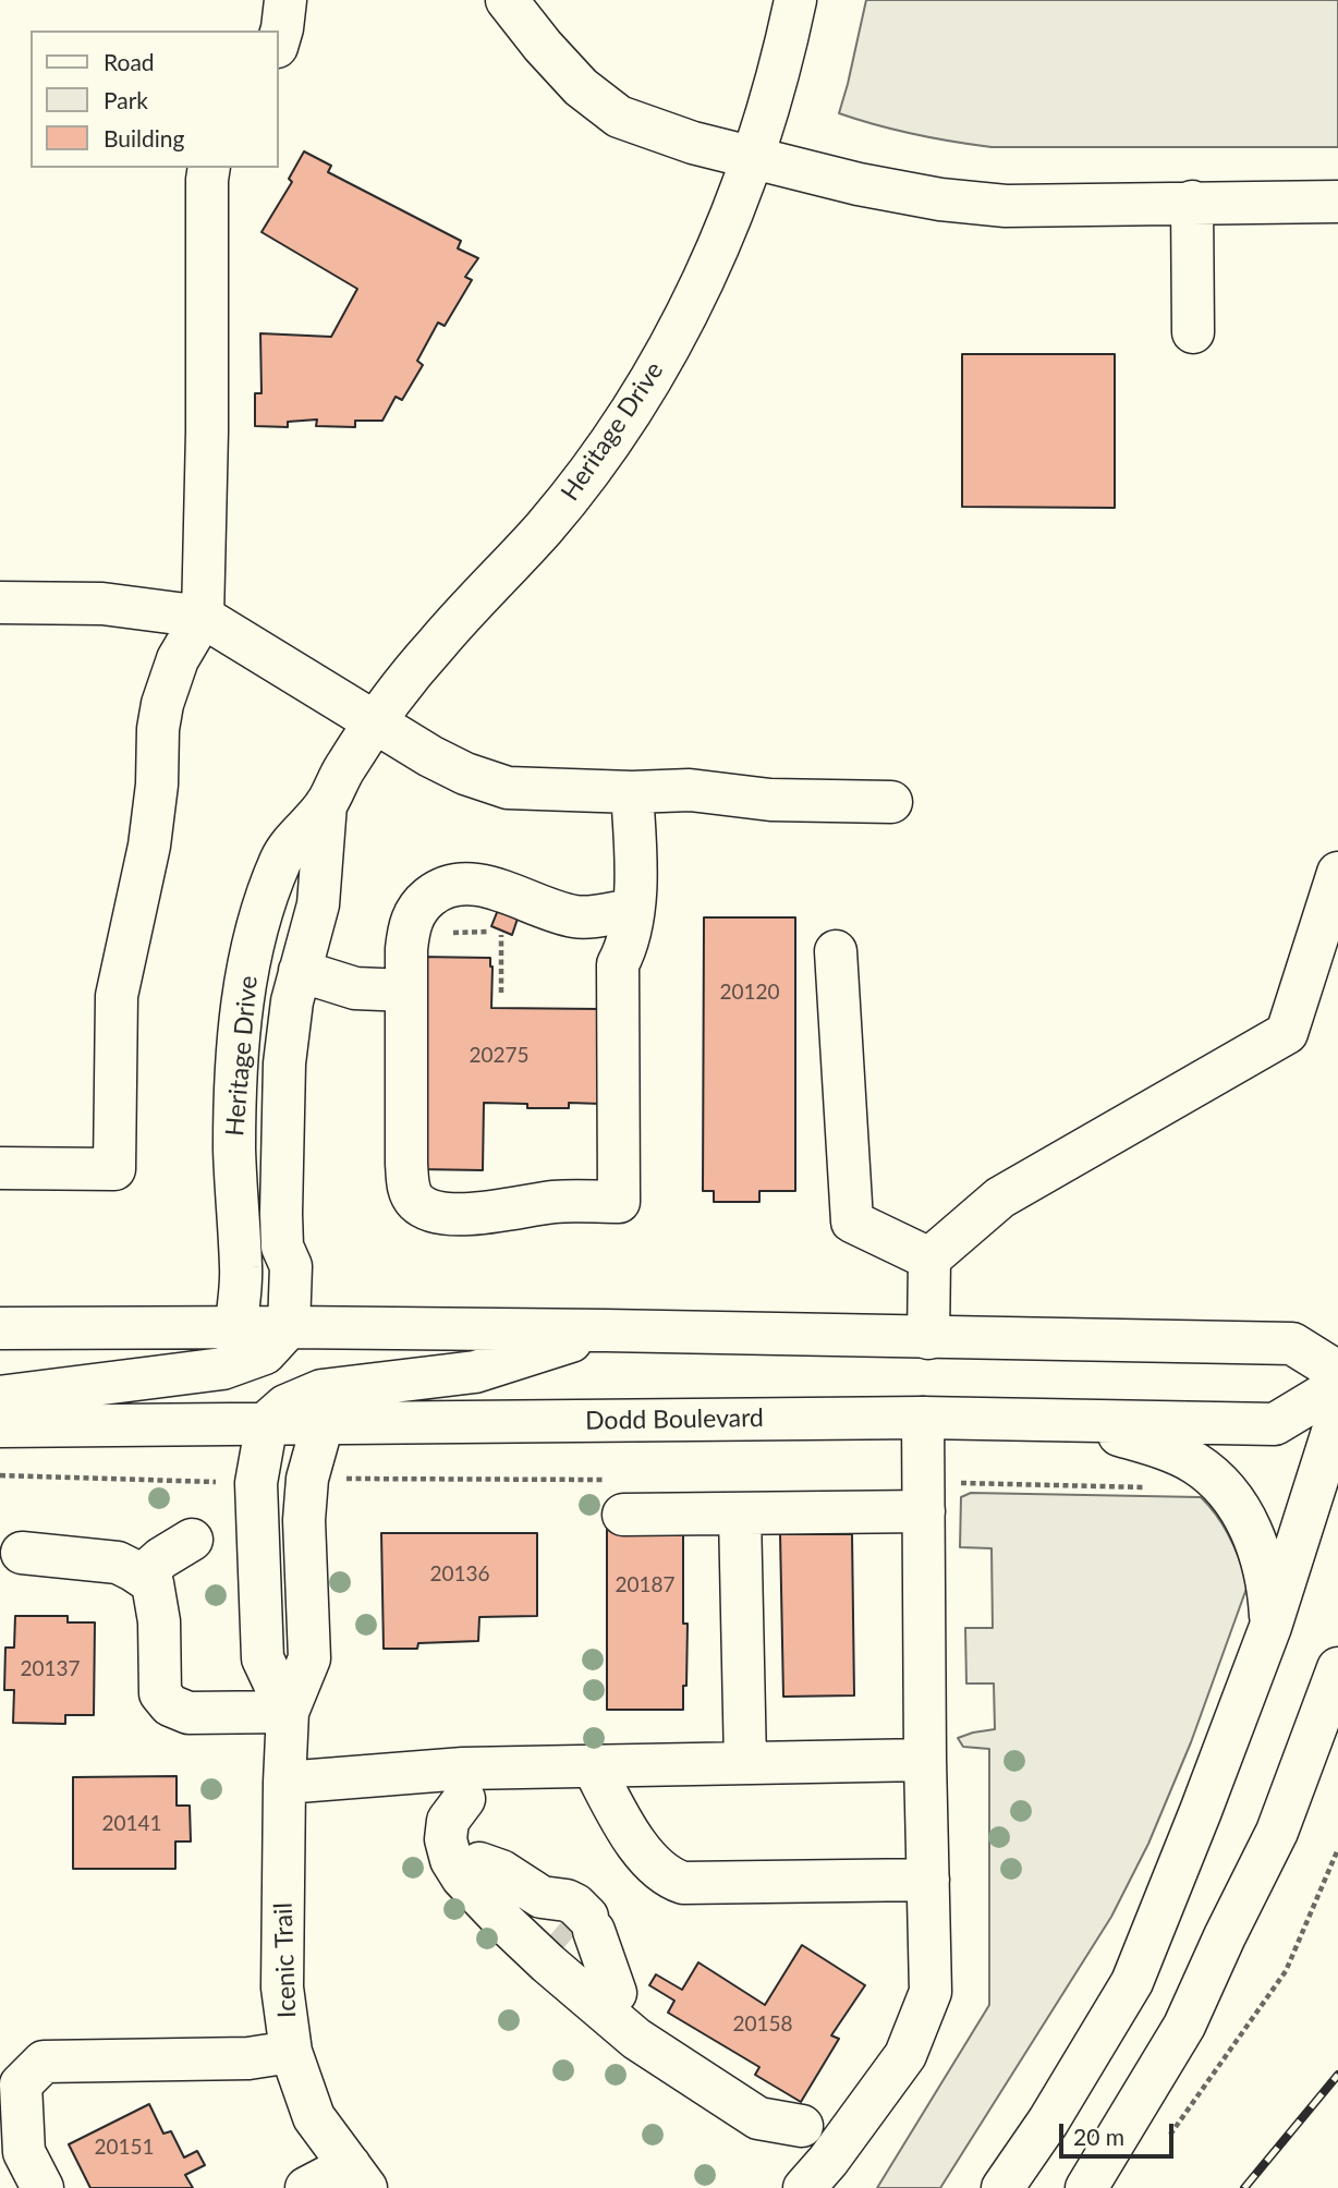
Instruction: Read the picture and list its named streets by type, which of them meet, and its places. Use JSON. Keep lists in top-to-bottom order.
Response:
{
  "streets": {
    "main road": ["Heritage Drive", "Dodd Boulevard", "Icenic Trail"]
  },
  "crossings": [
    ["Dodd Boulevard", "Icenic Trail"]
  ],
  "house_numbers": [
    "20120",
    "20275",
    "20136",
    "20187",
    "20137",
    "20141",
    "20158",
    "20151"
  ],
  "legend": ["Road", "Park", "Building"],
  "scale_bar": "20 m"
}
